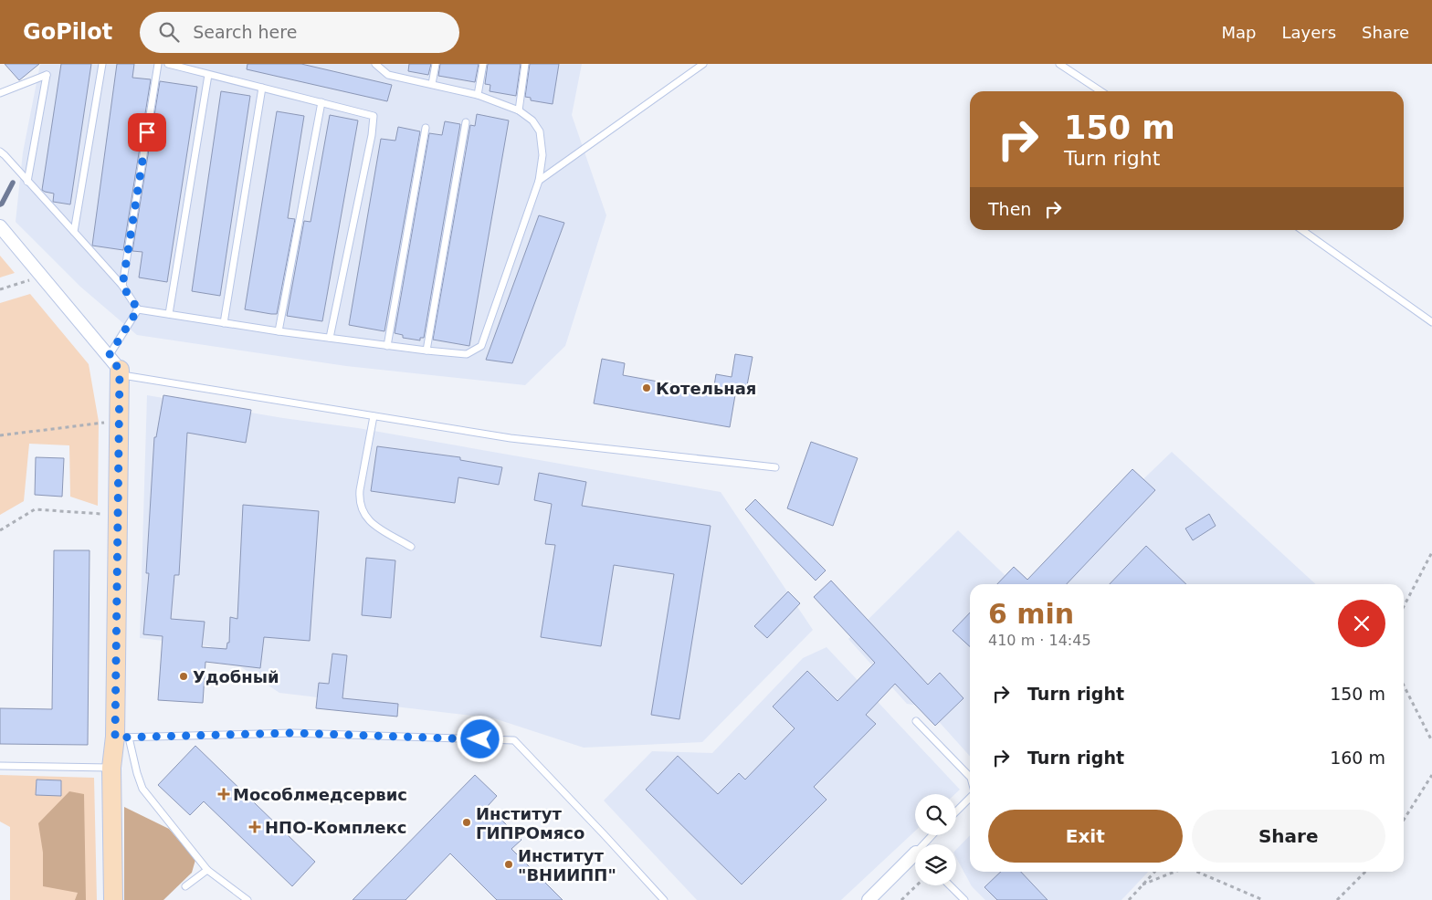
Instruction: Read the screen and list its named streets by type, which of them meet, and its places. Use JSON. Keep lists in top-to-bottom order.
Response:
{
  "places": {
    "other": [
      "Котельная",
      "Удобный",
      "Институт ГИПРОмясо",
      "Институт \"ВНИИПП\""
    ],
    "health": ["Мособлмедсервис", "НПО-Комплекс"]
  },
  "page": {
    "header": "GoPilot",
    "search": "Search here",
    "nav": ["Map", "Layers", "Share"],
    "turn": ["150 m", "Turn right"],
    "then": "Then",
    "heading": ["6 min", "410 m · 14:45"],
    "list": [
      {
        "name": "Turn right",
        "value": "150 m"
      },
      {
        "name": "Turn right",
        "value": "160 m"
      }
    ],
    "buttons": ["Exit", "Share"]
  }
}
